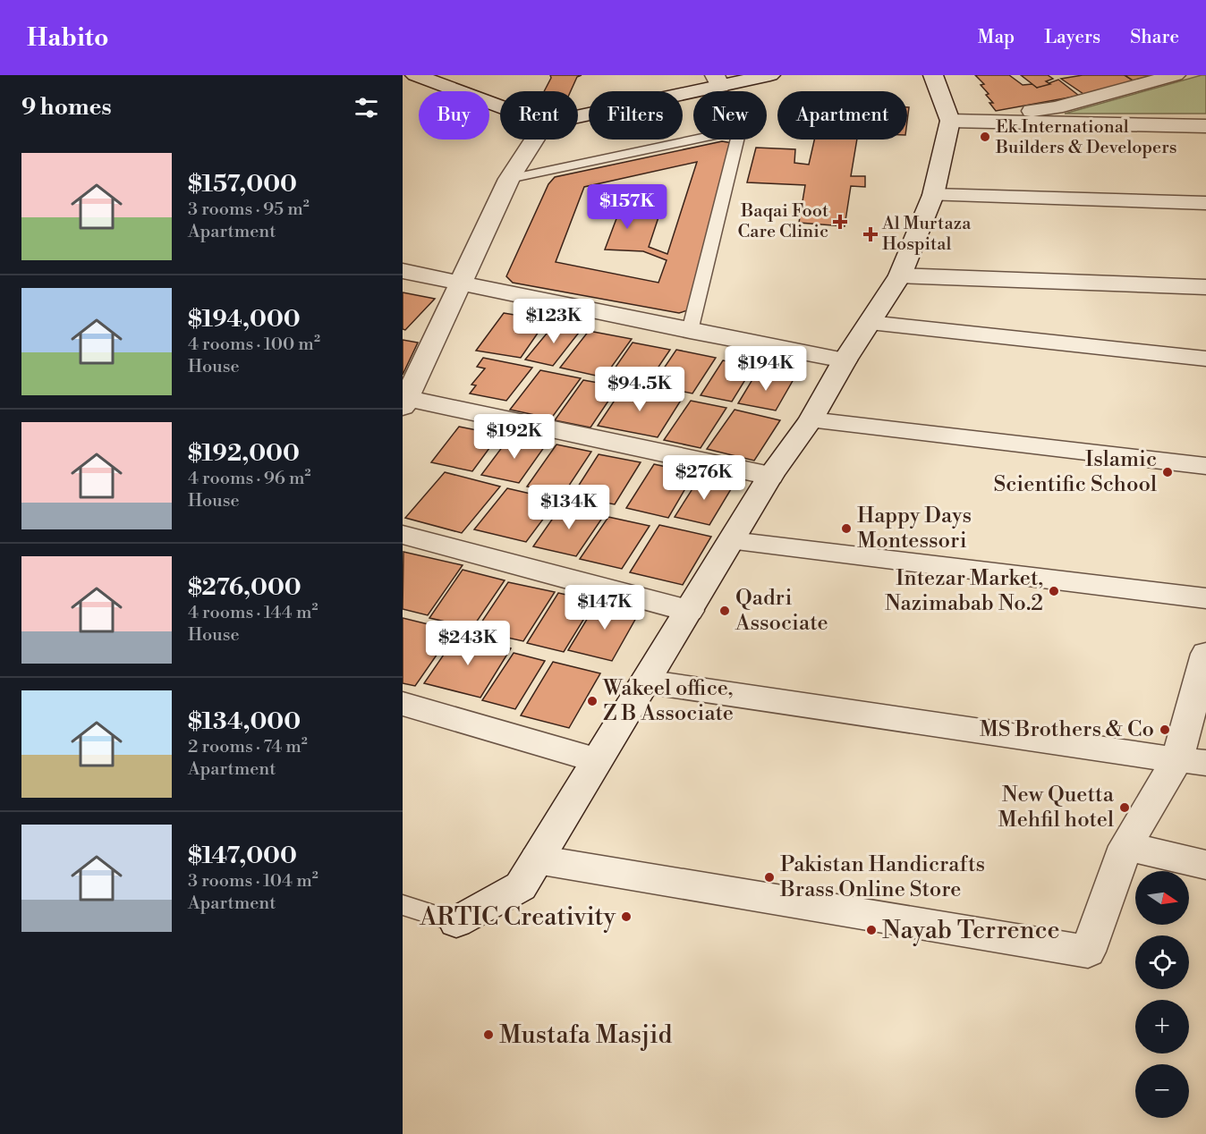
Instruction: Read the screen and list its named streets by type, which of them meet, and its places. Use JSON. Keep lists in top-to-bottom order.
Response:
{
  "places": {
    "other": [
      "Ek International Builders & Developers",
      "Islamic Scientific School",
      "Happy Days Montessori",
      "Intezar Market, Nazimabab No.2",
      "Qadri Associate",
      "Wakeel office, Z B Associate",
      "MS Brothers & Co",
      "New Quetta Mehfil hotel",
      "Pakistan Handicrafts Brass Online Store",
      "ARTIC Creativity",
      "Nayab Terrence",
      "Mustafa Masjid"
    ],
    "health": ["Baqai Foot Care Clinic", "Al Murtaza Hospital"]
  },
  "north": "right",
  "page": {
    "header": "Habito",
    "nav": ["Map", "Layers", "Share"],
    "heading": "9 homes",
    "chip": [
      "Buy",
      "Rent",
      "Filters",
      "New",
      "Apartment"
    ],
    "list": [
      {
        "name": "$157,000",
        "note": "3 rooms · 95 m² · Apartment"
      },
      {
        "name": "$194,000",
        "note": "4 rooms · 100 m² · House"
      },
      {
        "name": "$192,000",
        "note": "4 rooms · 96 m² · House"
      },
      {
        "name": "$276,000",
        "note": "4 rooms · 144 m² · House"
      },
      {
        "name": "$134,000",
        "note": "2 rooms · 74 m² · Apartment"
      },
      {
        "name": "$147,000",
        "note": "3 rooms · 104 m² · Apartment"
      }
    ],
    "price": [
      "$157K",
      "$123K",
      "$194K",
      "$94.5K",
      "$192K",
      "$276K",
      "$134K",
      "$147K",
      "$243K"
    ],
    "map_buttons": ["+", "−"]
  }
}
